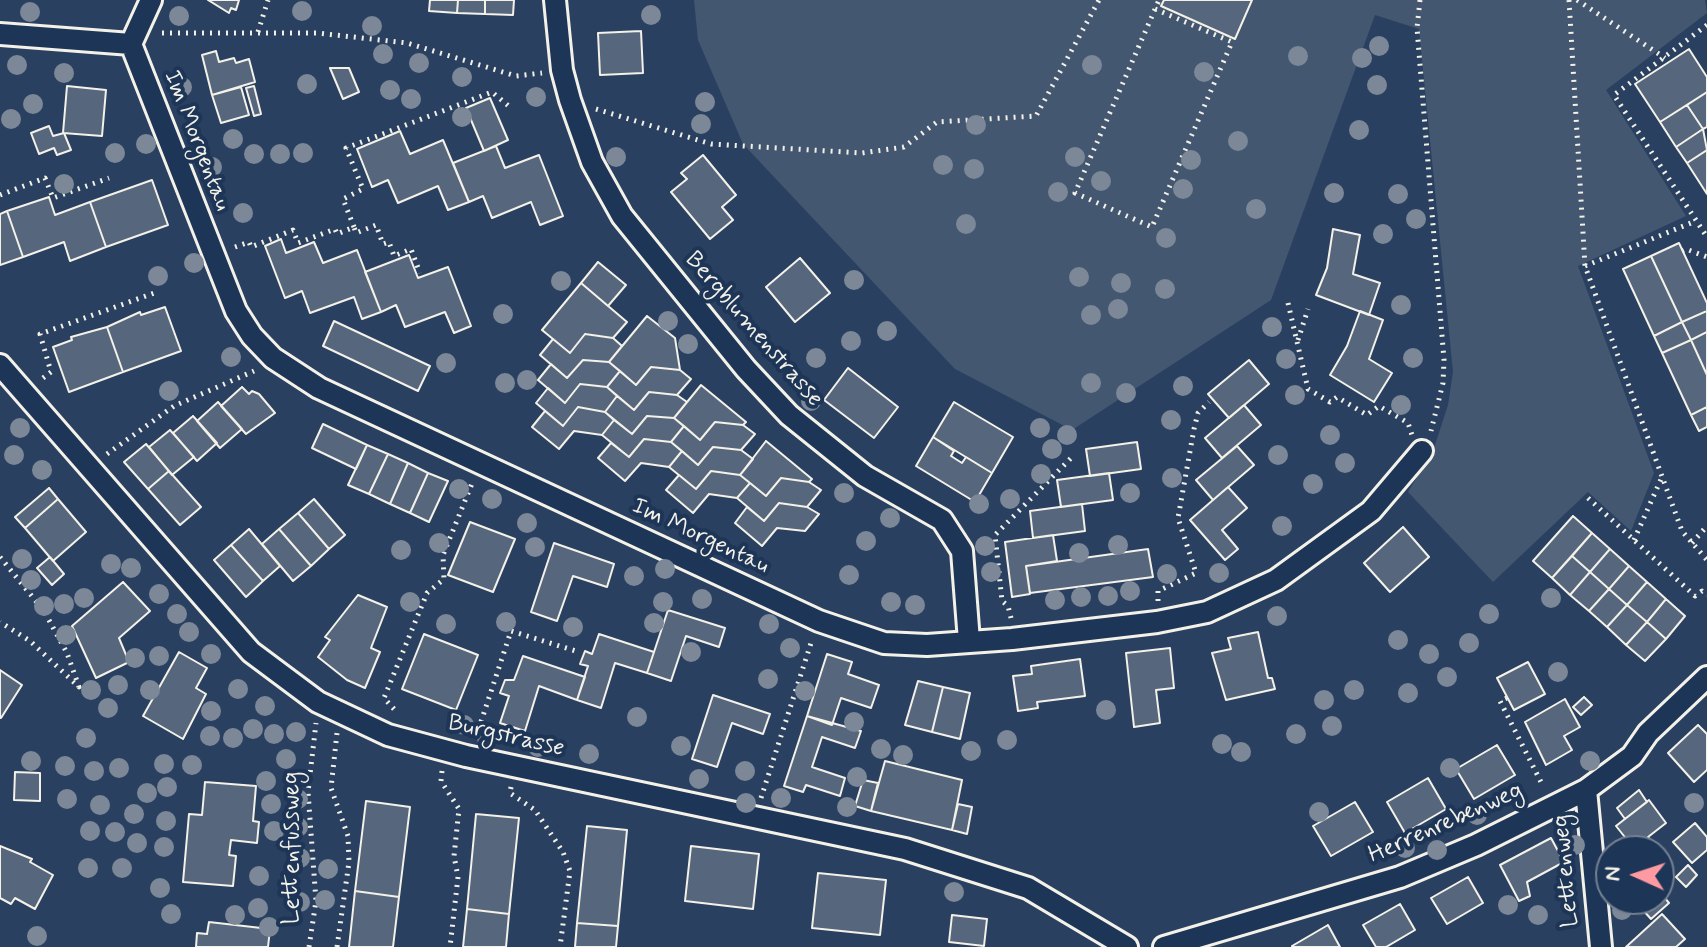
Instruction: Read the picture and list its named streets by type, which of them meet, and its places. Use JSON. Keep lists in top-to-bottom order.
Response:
{
  "streets": {
    "street": [
      "Im Morgentau",
      "Bergblumenstrasse",
      "Burgstrasse",
      "Herrenrebenweg",
      "Lettenweg"
    ],
    "path": ["Lettenfussweg"]
  },
  "crossings": [
    ["Im Morgentau", "Bergblumenstrasse"],
    ["Burgstrasse", "Lettenfussweg"],
    ["Herrenrebenweg", "Lettenweg"]
  ],
  "north": "left"
}
